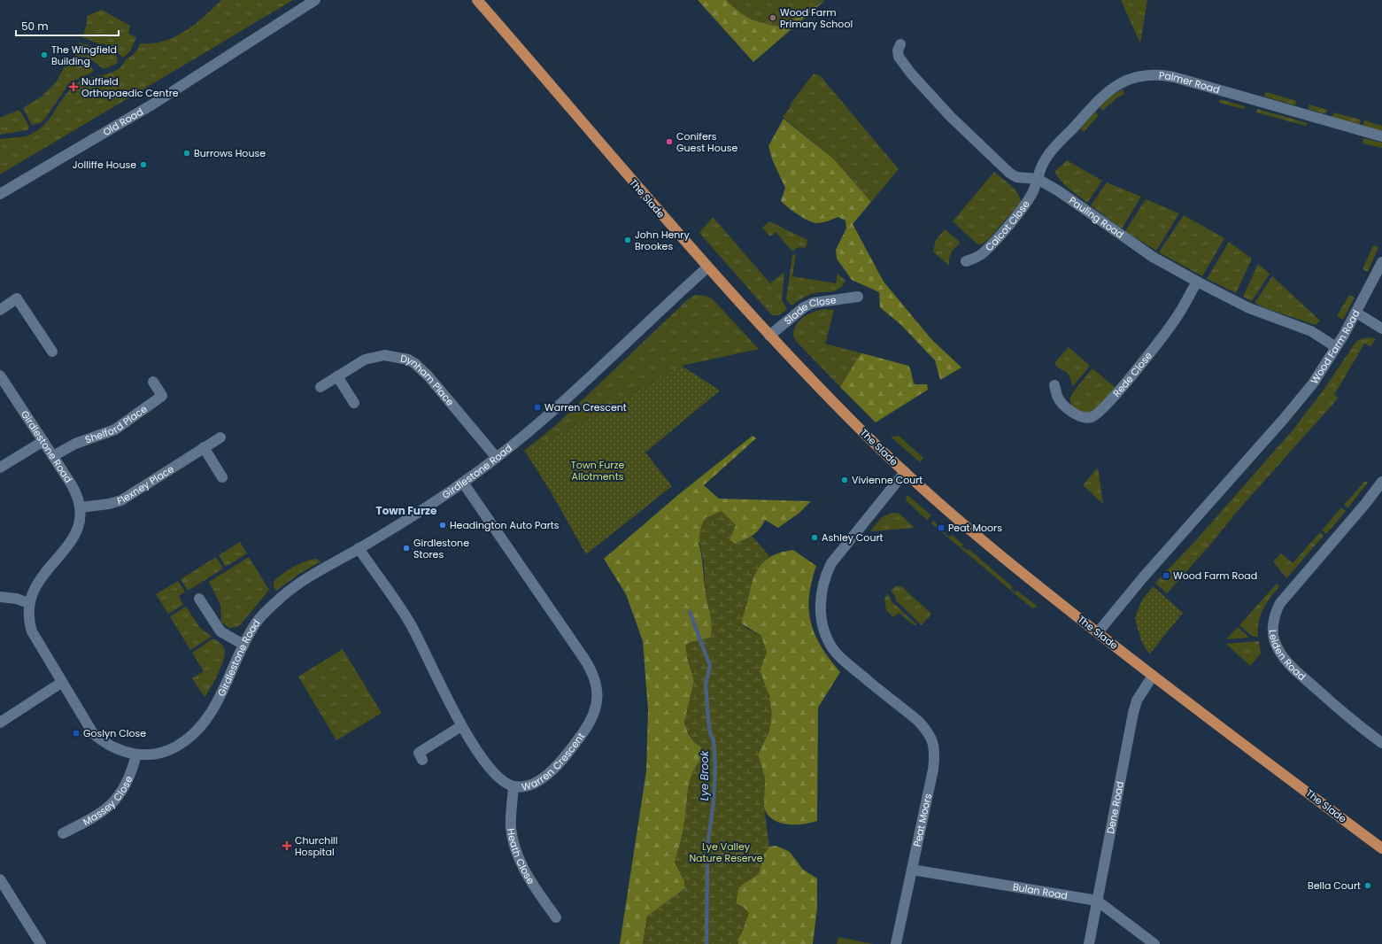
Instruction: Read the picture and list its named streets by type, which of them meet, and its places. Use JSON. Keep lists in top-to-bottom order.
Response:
{
  "streets": {
    "main road": ["The Slade"],
    "street": [
      "Palmer Road",
      "Old Road",
      "Pauling Road",
      "Calcot Close",
      "Slade Close",
      "Wood Farm Road",
      "Rede Close",
      "Dynham Place",
      "Shelford Place",
      "Girdlestone Road",
      "Flexney Place",
      "Leiden Road",
      "Warren Crescent",
      "Massey Close",
      "Dene Road",
      "Peat Moors",
      "Heath Close",
      "Bulan Road"
    ]
  },
  "crossings": [
    ["Palmer Road", "Pauling Road"],
    ["Palmer Road", "Calcot Close"],
    ["The Slade", "Slade Close"],
    ["The Slade", "Wood Farm Road"],
    ["The Slade", "Girdlestone Road"],
    ["The Slade", "Dene Road"],
    ["The Slade", "Peat Moors"],
    ["Pauling Road", "Calcot Close"],
    ["Pauling Road", "Wood Farm Road"],
    ["Pauling Road", "Rede Close"],
    ["Dynham Place", "Girdlestone Road"],
    ["Shelford Place", "Girdlestone Road"],
    ["Girdlestone Road", "Flexney Place"],
    ["Girdlestone Road", "Warren Crescent"],
    ["Girdlestone Road", "Massey Close"],
    ["Warren Crescent", "Heath Close"],
    ["Dene Road", "Bulan Road"],
    ["Peat Moors", "Bulan Road"]
  ],
  "districts": ["Town Furze"],
  "water": ["Lye Brook"],
  "parks": ["Town Furze Allotments", "Lye Valley Nature Reserve"],
  "places": {
    "other": [
      "Wood Farm Primary School",
      "The Wingfield Building",
      "Conifers Guest House",
      "Burrows House",
      "Jolliffe House",
      "John Henry Brookes",
      "Vivienne Court",
      "Headington Auto Parts",
      "Ashley Court",
      "Girdlestone Stores",
      "Bella Court"
    ],
    "health": ["Nuffield Orthopaedic Centre", "Churchill Hospital"],
    "transit": [
      "Warren Crescent",
      "Peat Moors",
      "Wood Farm Road",
      "Goslyn Close"
    ]
  },
  "scale_bar": "50 m"
}
